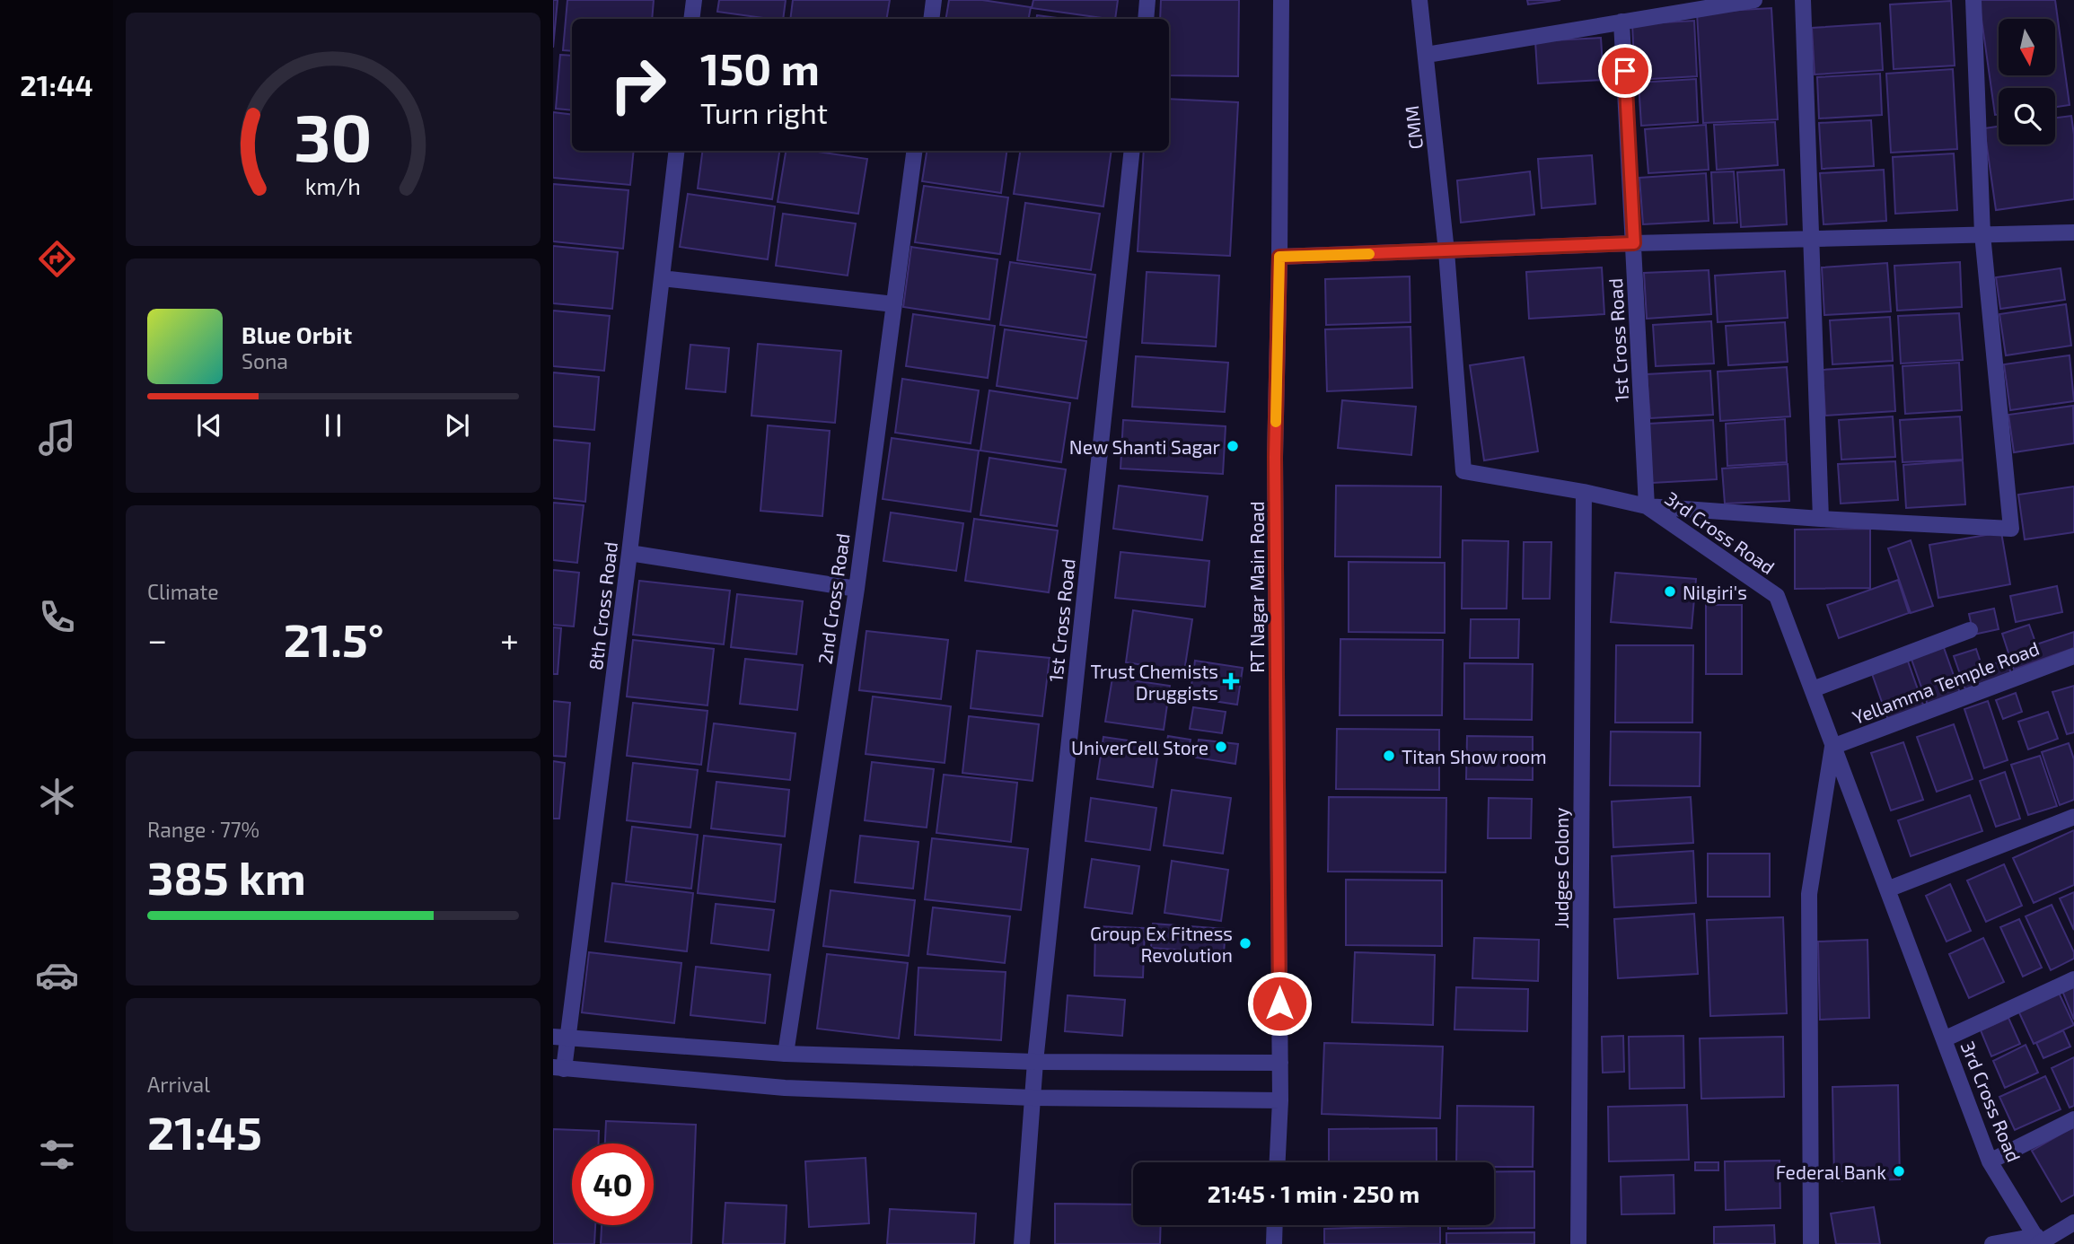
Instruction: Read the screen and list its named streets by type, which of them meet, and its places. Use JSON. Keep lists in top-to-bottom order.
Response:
{
  "streets": {
    "street": [
      "CMM",
      "1st Cross Road",
      "3rd Cross Road",
      "RT Nagar Main Road",
      "2nd Cross Road",
      "8th Cross Road",
      "Yellamma Temple Road",
      "Judges Colony"
    ]
  },
  "crossings": [
    ["CMM", "3rd Cross Road"],
    ["1st Cross Road", "3rd Cross Road"],
    ["3rd Cross Road", "Yellamma Temple Road"],
    ["3rd Cross Road", "Judges Colony"]
  ],
  "places": {
    "other": [
      "New Shanti Sagar",
      "Nilgiri's",
      "UniverCell Store",
      "Titan Show room",
      "Group Ex Fitness Revolution",
      "Federal Bank"
    ],
    "health": ["Trust Chemists Druggists"]
  },
  "north": "bottom",
  "page": {
    "tabs": "21:44",
    "turn": ["150 m", "Turn right"],
    "song": ["Blue Orbit", "Sona"],
    "tile": [
      "Climate",
      ["Range · 77%", "385 km"],
      ["Arrival", "21:45"]
    ],
    "heat": ["−", "21.5°", "+"],
    "limit": "40",
    "trip": "21:45 · 1 min · 250 m",
    "gauge": ["30", "km/h"]
  }
}
